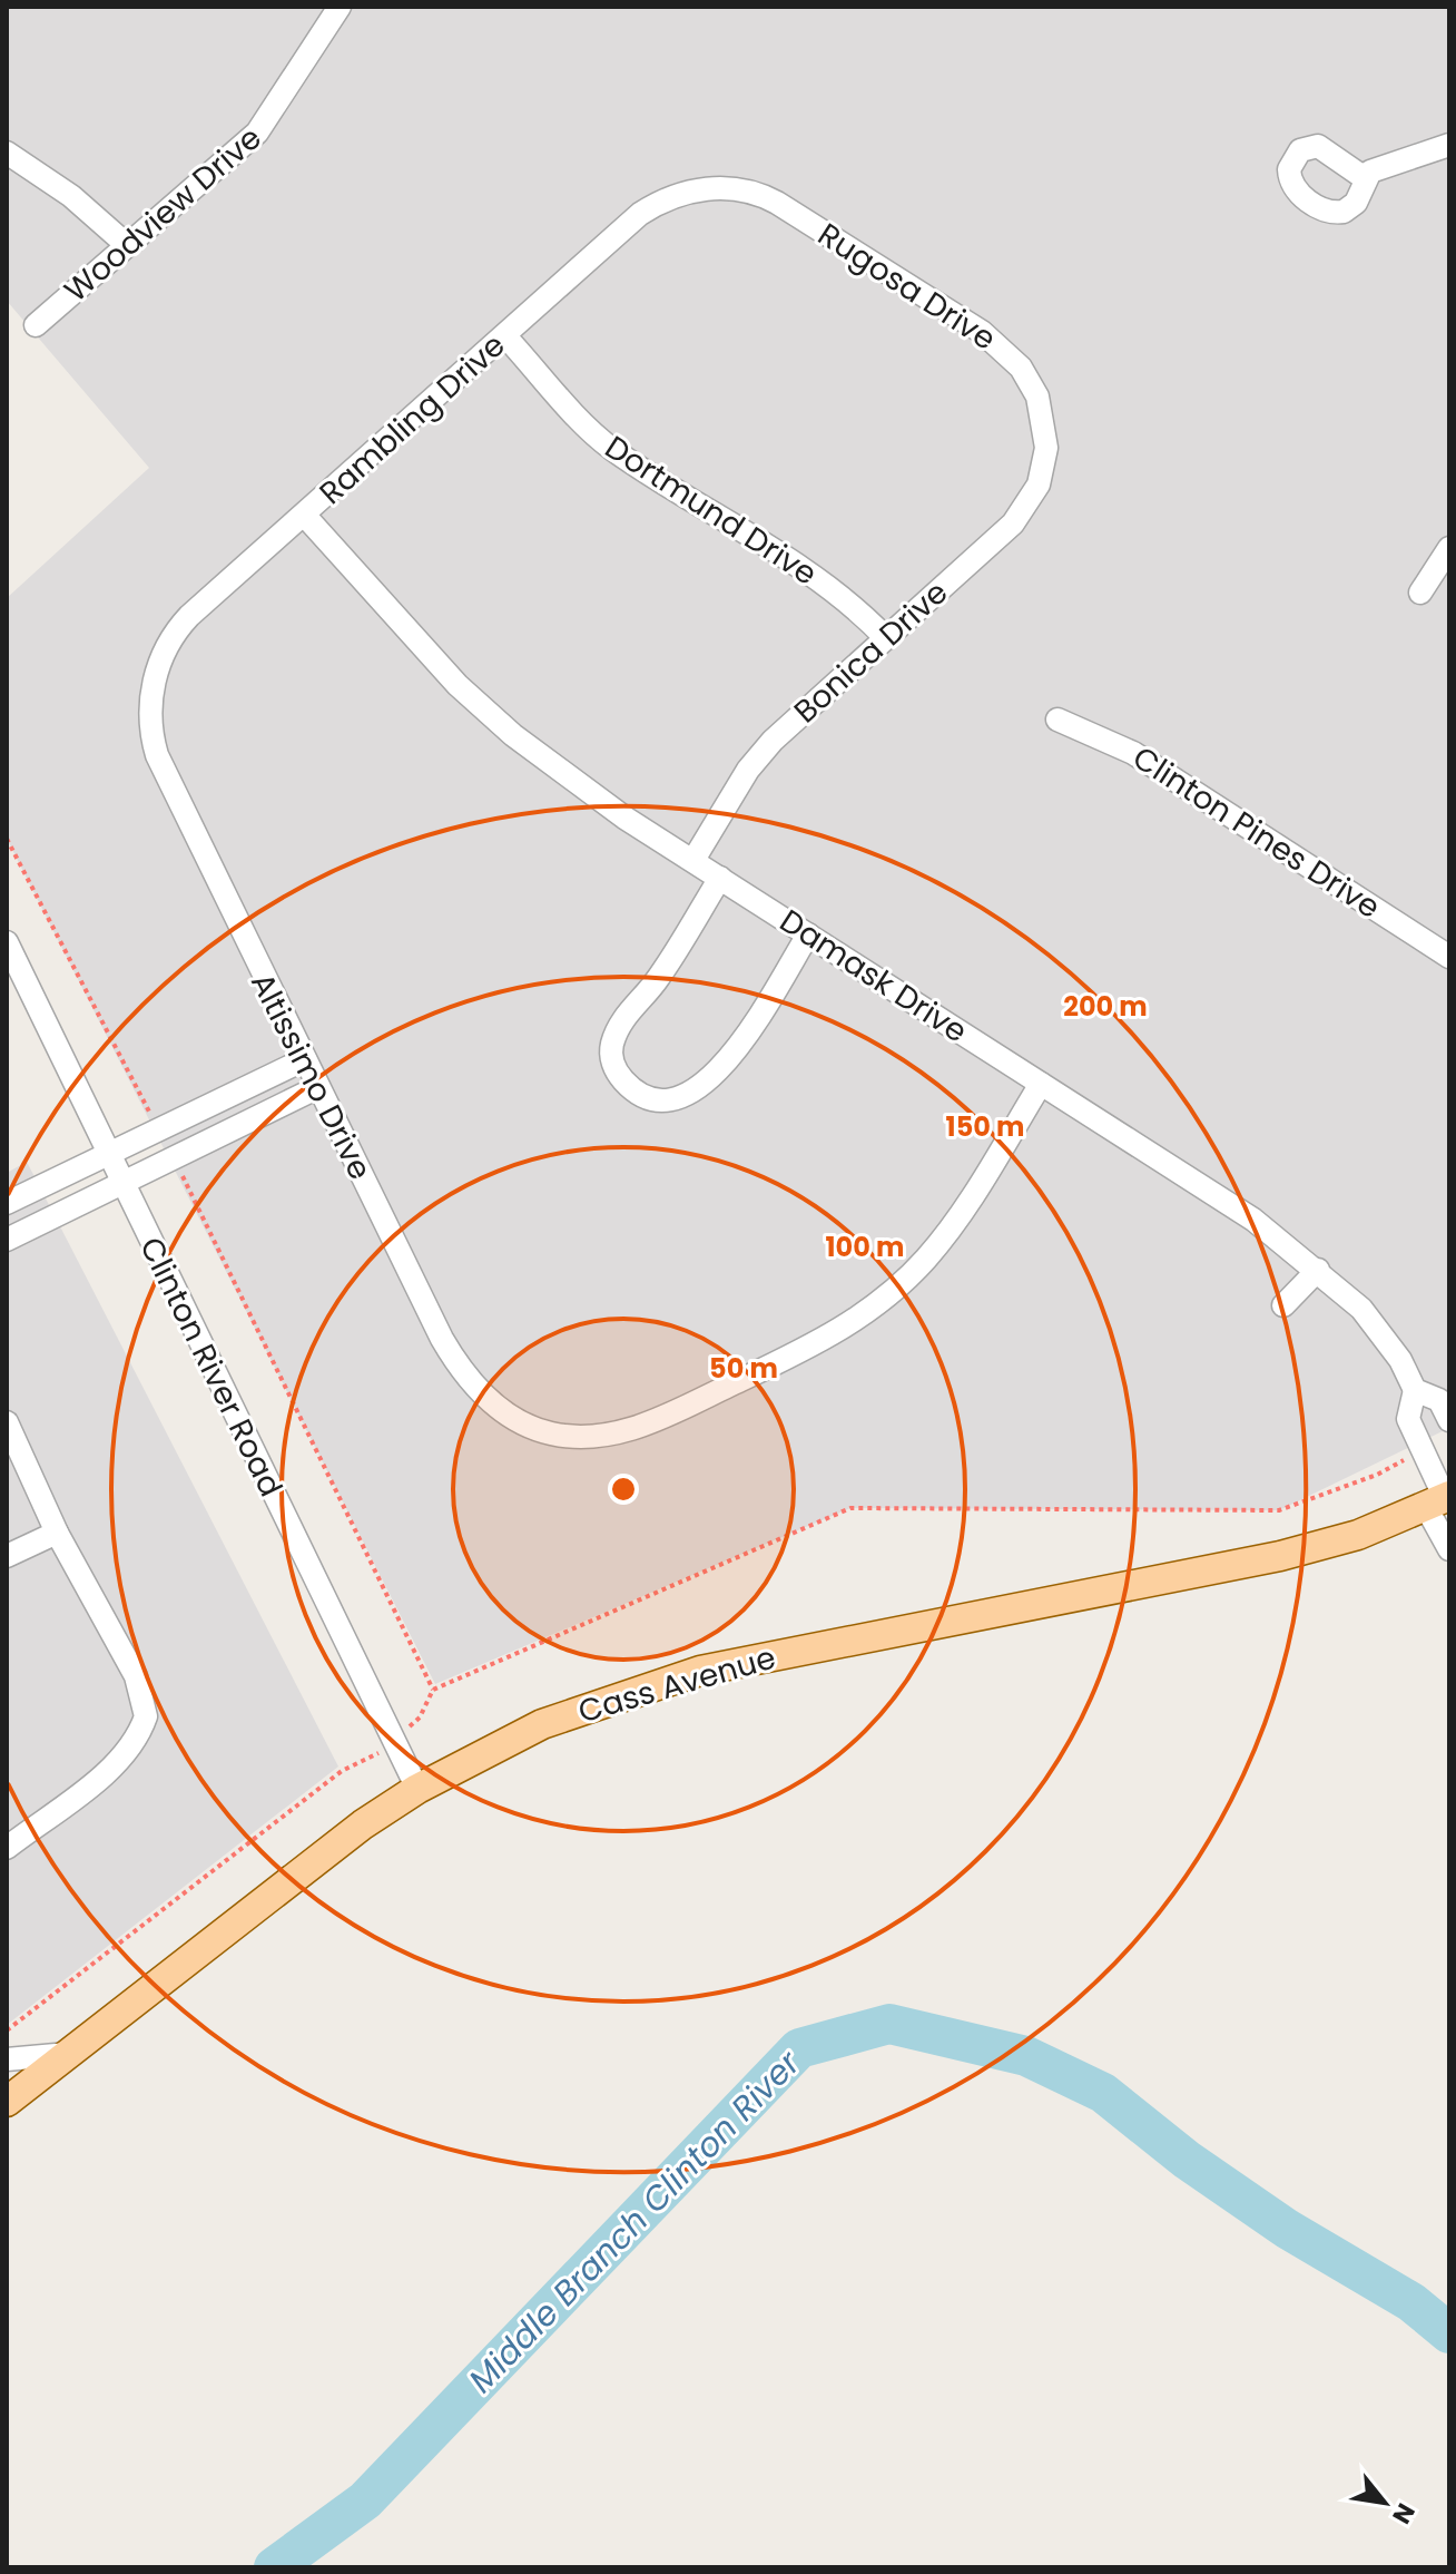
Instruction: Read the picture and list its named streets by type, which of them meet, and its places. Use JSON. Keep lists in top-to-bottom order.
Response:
{
  "streets": {
    "main road": ["Cass Avenue"],
    "street": [
      "Woodview Drive",
      "Rugosa Drive",
      "Rambling Drive",
      "Dortmund Drive",
      "Bonica Drive",
      "Clinton Pines Drive",
      "Damask Drive",
      "Altissimo Drive",
      "Clinton River Road"
    ]
  },
  "crossings": [
    ["Rugosa Drive", "Rambling Drive"],
    ["Rugosa Drive", "Bonica Drive"],
    ["Rambling Drive", "Dortmund Drive"],
    ["Rambling Drive", "Damask Drive"],
    ["Rambling Drive", "Altissimo Drive"],
    ["Dortmund Drive", "Bonica Drive"],
    ["Bonica Drive", "Damask Drive"],
    ["Damask Drive", "Altissimo Drive"],
    ["Clinton River Road", "Cass Avenue"]
  ],
  "water": ["Middle Branch Clinton River"],
  "north": "bottom right",
  "rings": [
    "200 m",
    "150 m",
    "100 m",
    "50 m"
  ]
}
